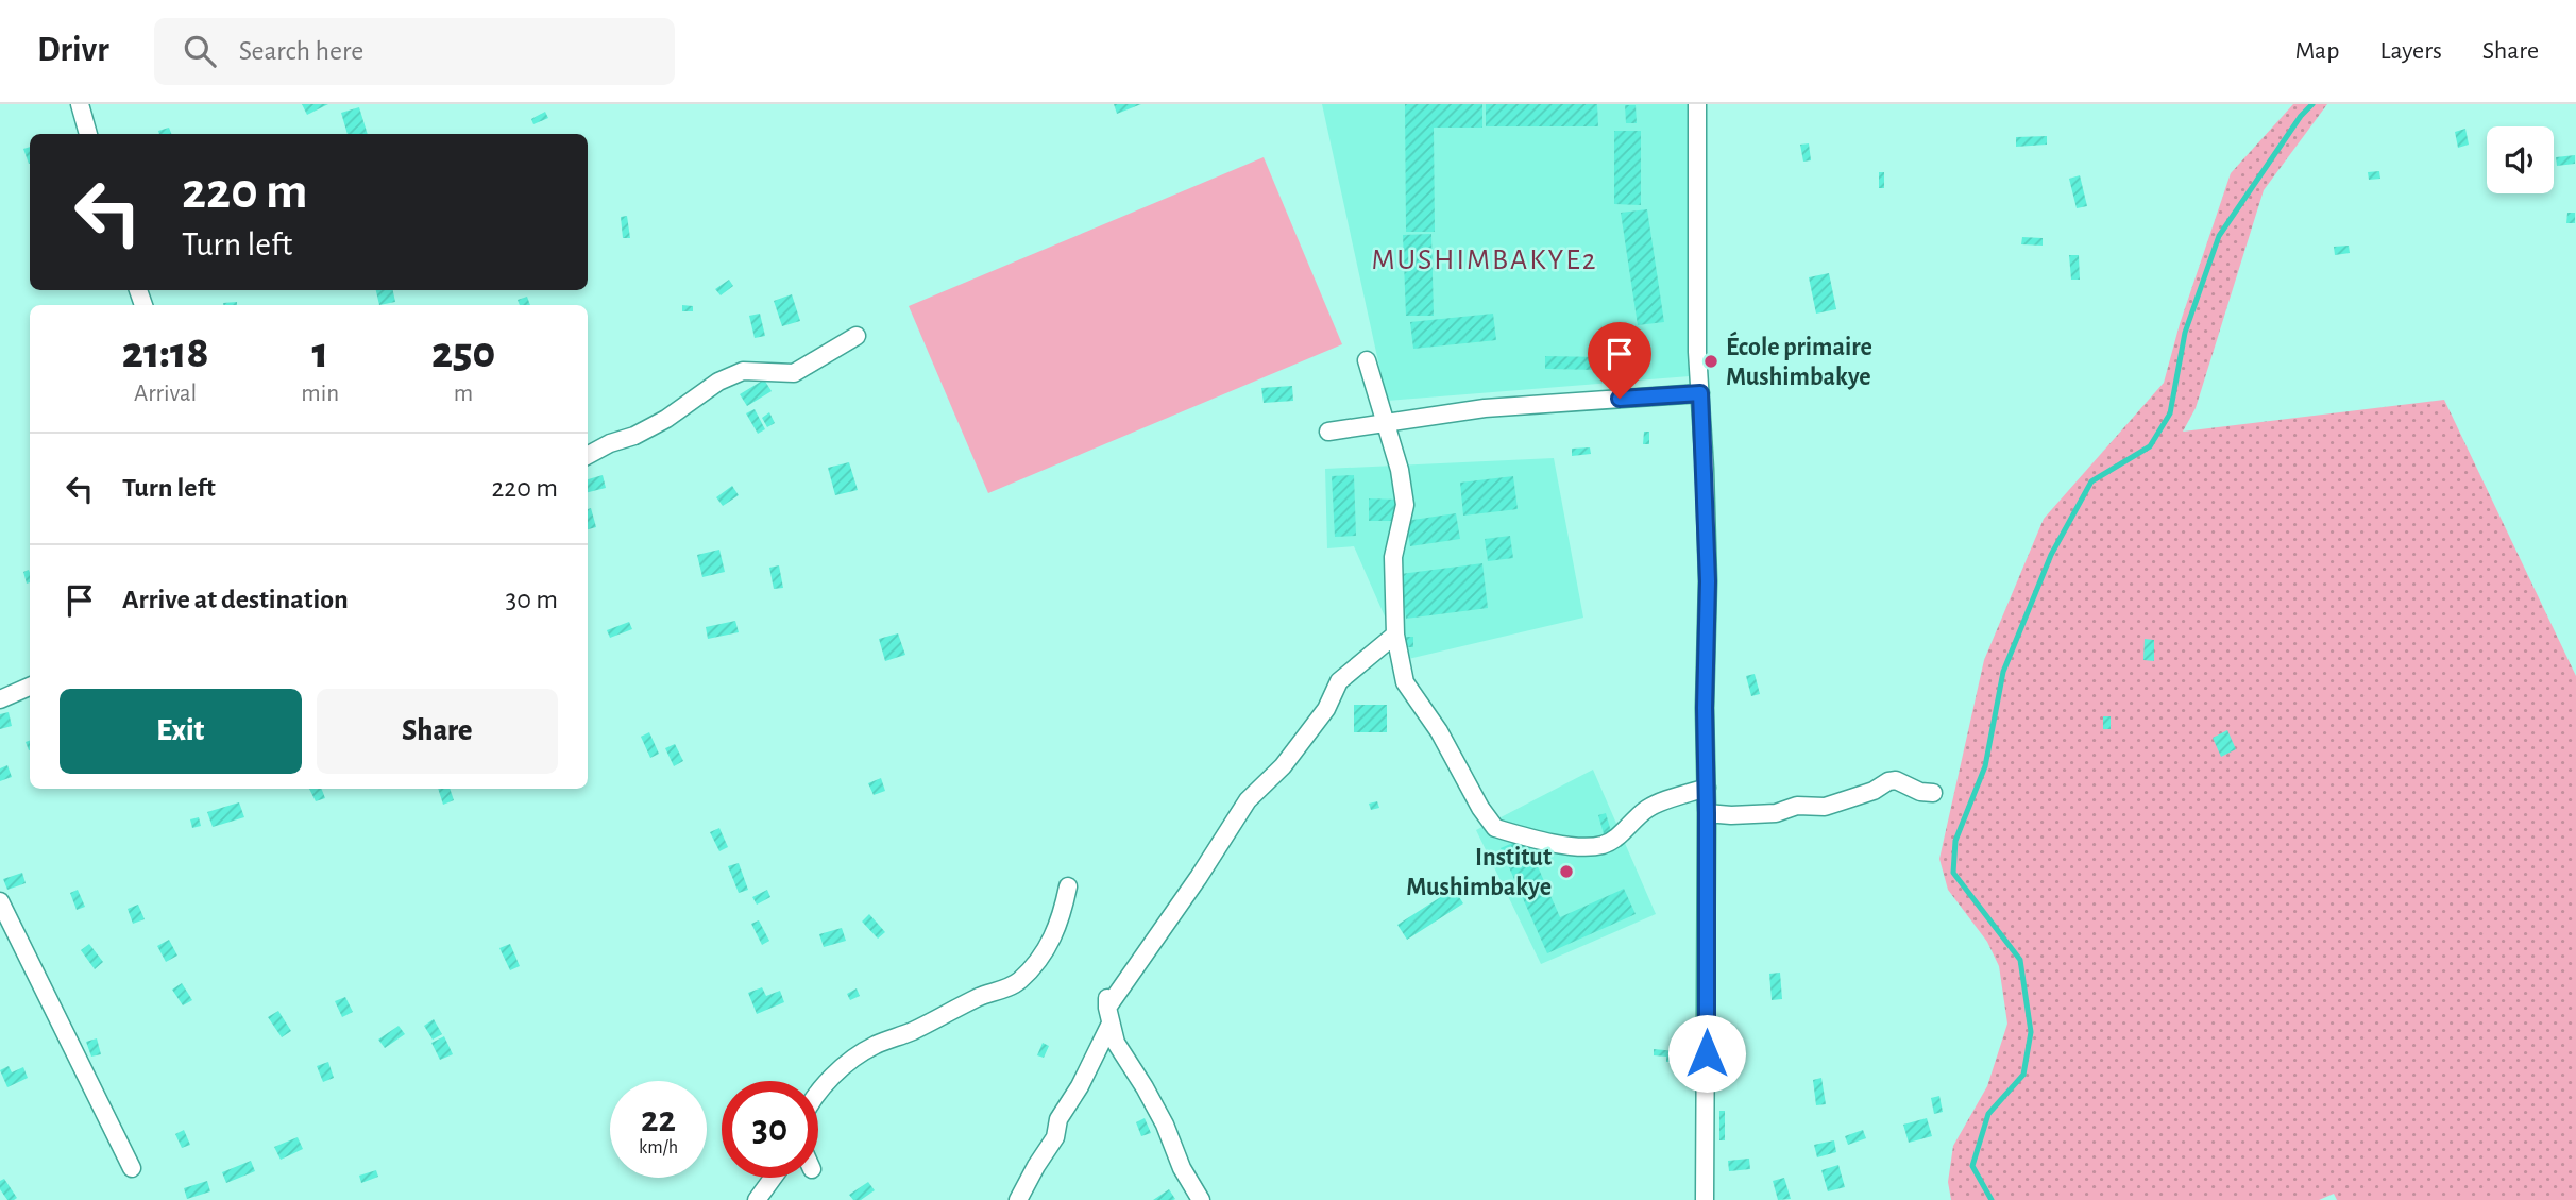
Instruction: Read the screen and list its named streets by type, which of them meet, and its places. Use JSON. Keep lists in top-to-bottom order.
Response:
{
  "districts": ["MUSHIMBAKYE2"],
  "places": ["École primaire Mushimbakye", "Institut Mushimbakye"],
  "page": {
    "header": "Drivr",
    "search": "Search here",
    "nav": ["Map", "Layers", "Share"],
    "turn": ["220 m", "Turn left"],
    "eta": [
      "21:18",
      "Arrival",
      "1",
      "min",
      "250",
      "m"
    ],
    "list": [
      {
        "name": "Turn left",
        "value": "220 m"
      },
      {
        "name": "Arrive at destination",
        "value": "30 m"
      }
    ],
    "buttons": ["Exit", "Share"],
    "speed": "22 km/h",
    "limit": "30"
  }
}
